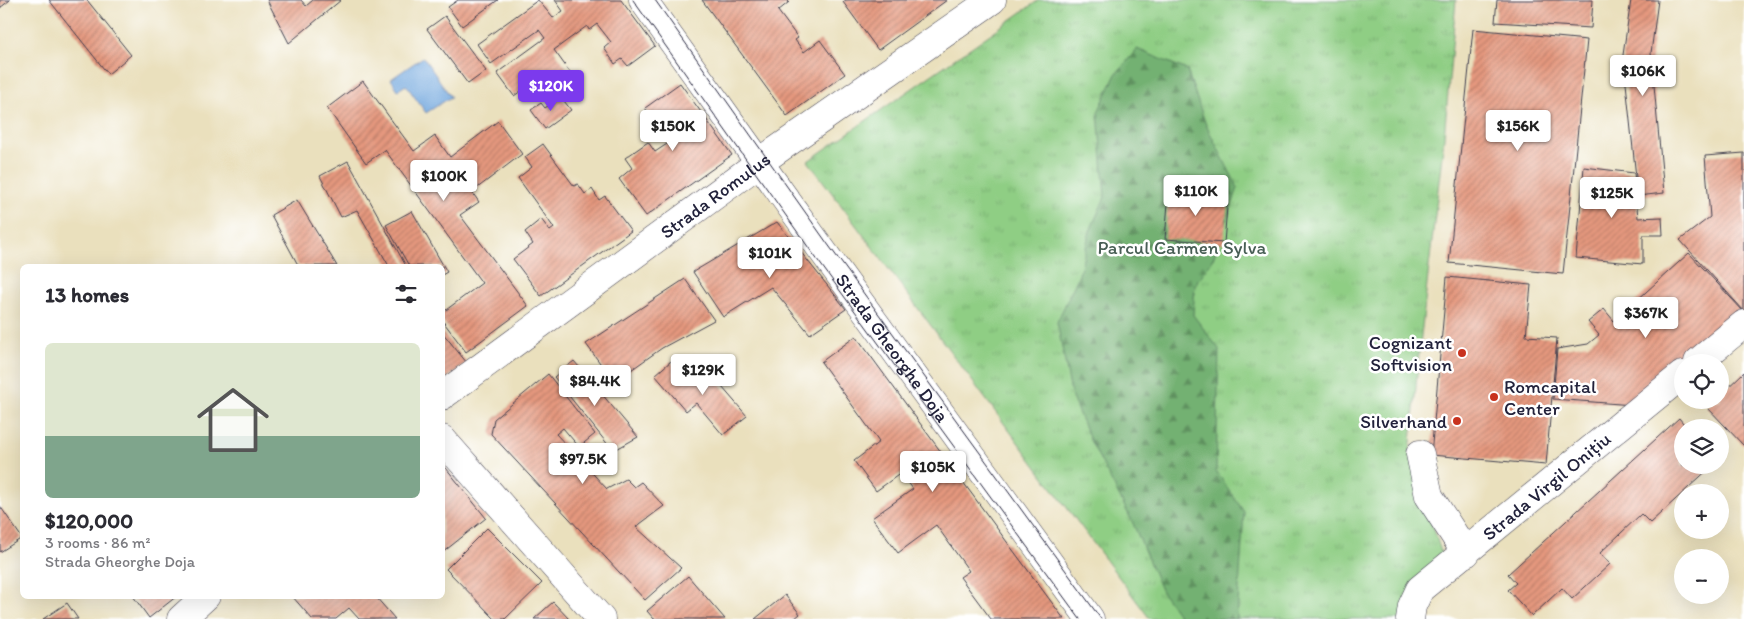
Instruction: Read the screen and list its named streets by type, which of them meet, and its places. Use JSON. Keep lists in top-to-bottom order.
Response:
{
  "streets": {
    "street": ["Strada Romulus", "Strada Gheorghe Doja", "Strada Virgil Onițiu"]
  },
  "crossings": [
    ["Strada Romulus", "Strada Gheorghe Doja"]
  ],
  "parks": ["Parcul Carmen Sylva"],
  "places": ["Cognizant Softvision", "Romcapital Center", "Silverhand"],
  "page": {
    "price": [
      "$106K",
      "$120K",
      "$150K",
      "$156K",
      "$100K",
      "$110K",
      "$125K",
      "$101K",
      "$367K",
      "$129K",
      "$84.4K",
      "$97.5K",
      "$105K"
    ],
    "heading": "13 homes",
    "list": [
      {
        "name": "$120,000",
        "note": "3 rooms · 86 m² · Strada Gheorghe Doja"
      }
    ],
    "map_buttons": ["+", "−"]
  }
}
